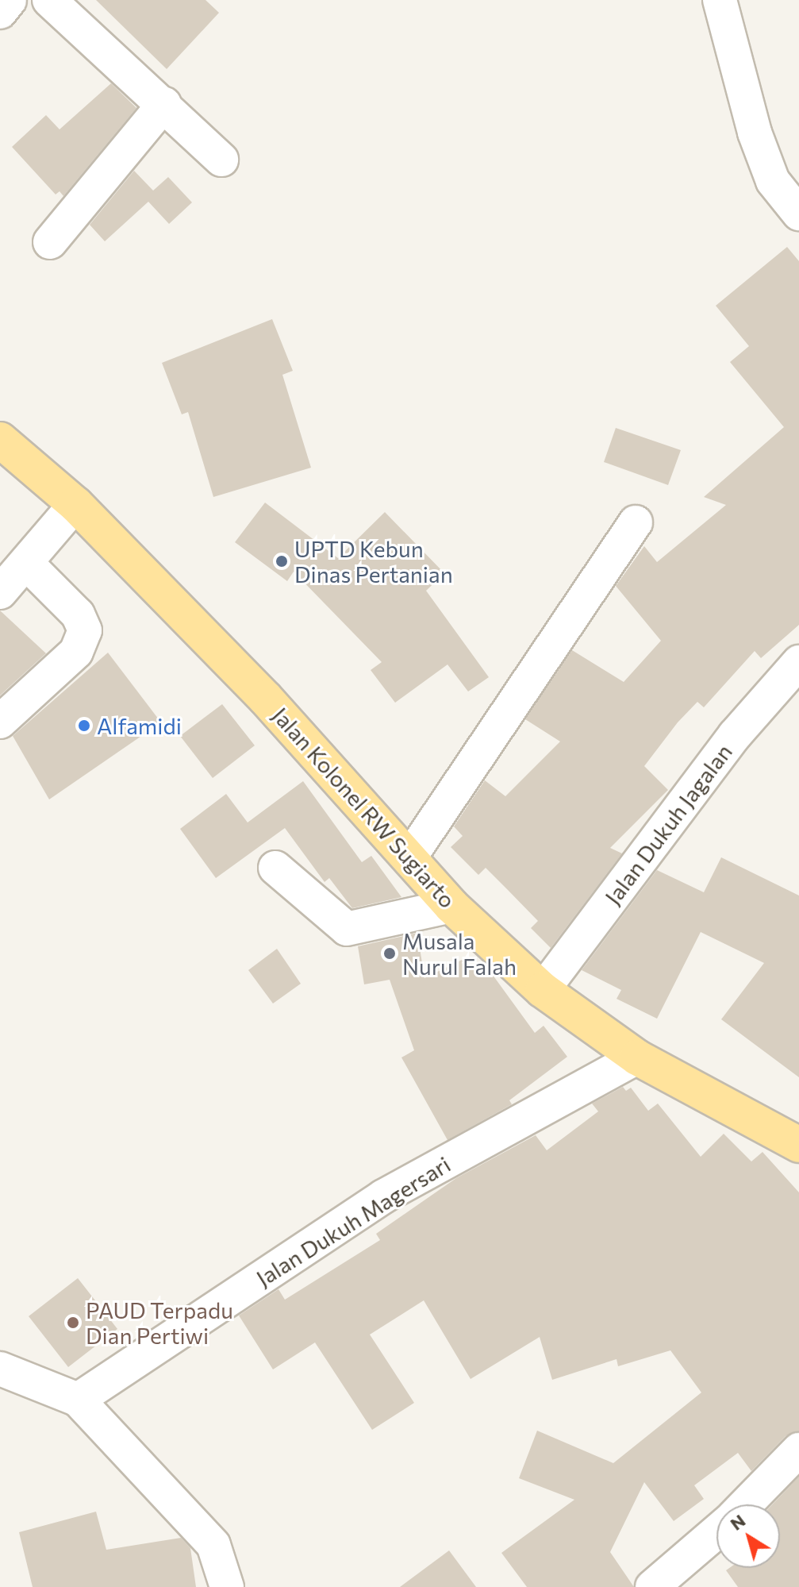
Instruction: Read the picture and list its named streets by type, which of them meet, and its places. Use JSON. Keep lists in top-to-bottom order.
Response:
{
  "streets": {
    "main road": ["Jalan Kolonel RW Sugiarto"],
    "street": ["Jalan Dukuh Jagalan", "Jalan Dukuh Magersari"]
  },
  "crossings": [
    ["Jalan Kolonel RW Sugiarto", "Jalan Dukuh Jagalan"],
    ["Jalan Kolonel RW Sugiarto", "Jalan Dukuh Magersari"]
  ],
  "places": [
    "UPTD Kebun Dinas Pertanian",
    "Alfamidi",
    "Musala Nurul Falah",
    "PAUD Terpadu Dian Pertiwi"
  ],
  "north": "top left"
}
